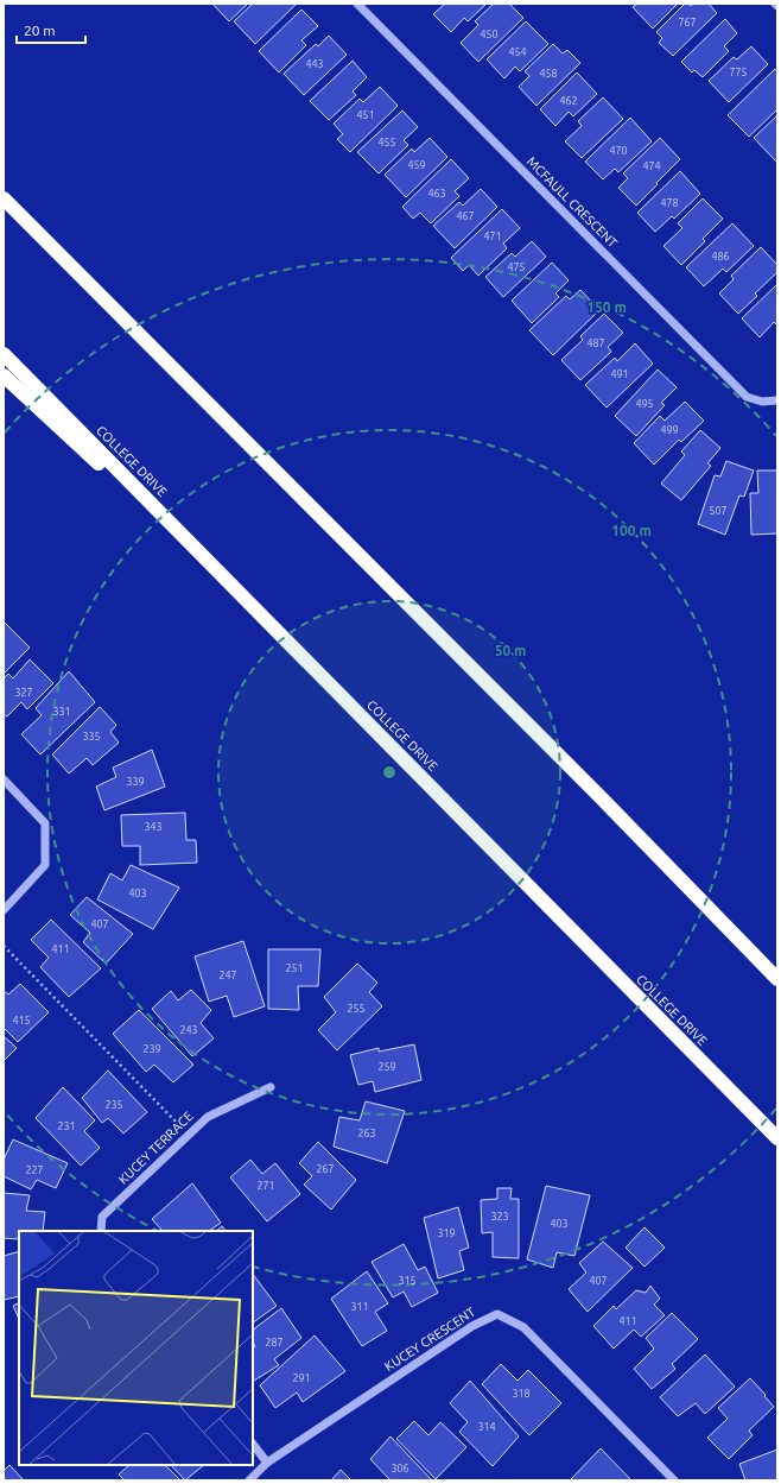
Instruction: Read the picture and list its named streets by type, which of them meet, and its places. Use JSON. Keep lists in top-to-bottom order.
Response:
{
  "streets": {
    "highway": ["COLLEGE DRIVE"],
    "street": ["MCFAULL CRESCENT", "KUCEY TERRACE", "KUCEY CRESCENT"]
  },
  "house_numbers": [
    "767",
    "450",
    "454",
    "443",
    "775",
    "458",
    "462",
    "451",
    "455",
    "470",
    "459",
    "474",
    "463",
    "478",
    "467",
    "471",
    "486",
    "475",
    "487",
    "491",
    "495",
    "499",
    "507",
    "327",
    "331",
    "335",
    "339",
    "343",
    "403",
    "407",
    "411",
    "251",
    "247",
    "255",
    "415",
    "243",
    "239",
    "259",
    "235",
    "231",
    "263",
    "267",
    "227",
    "271",
    "323",
    "403",
    "319",
    "315",
    "407",
    "311",
    "411",
    "287",
    "291",
    "318",
    "314",
    "306"
  ],
  "scale_bar": "20 m",
  "rings": ["150 m", "100 m", "50 m"]
}
